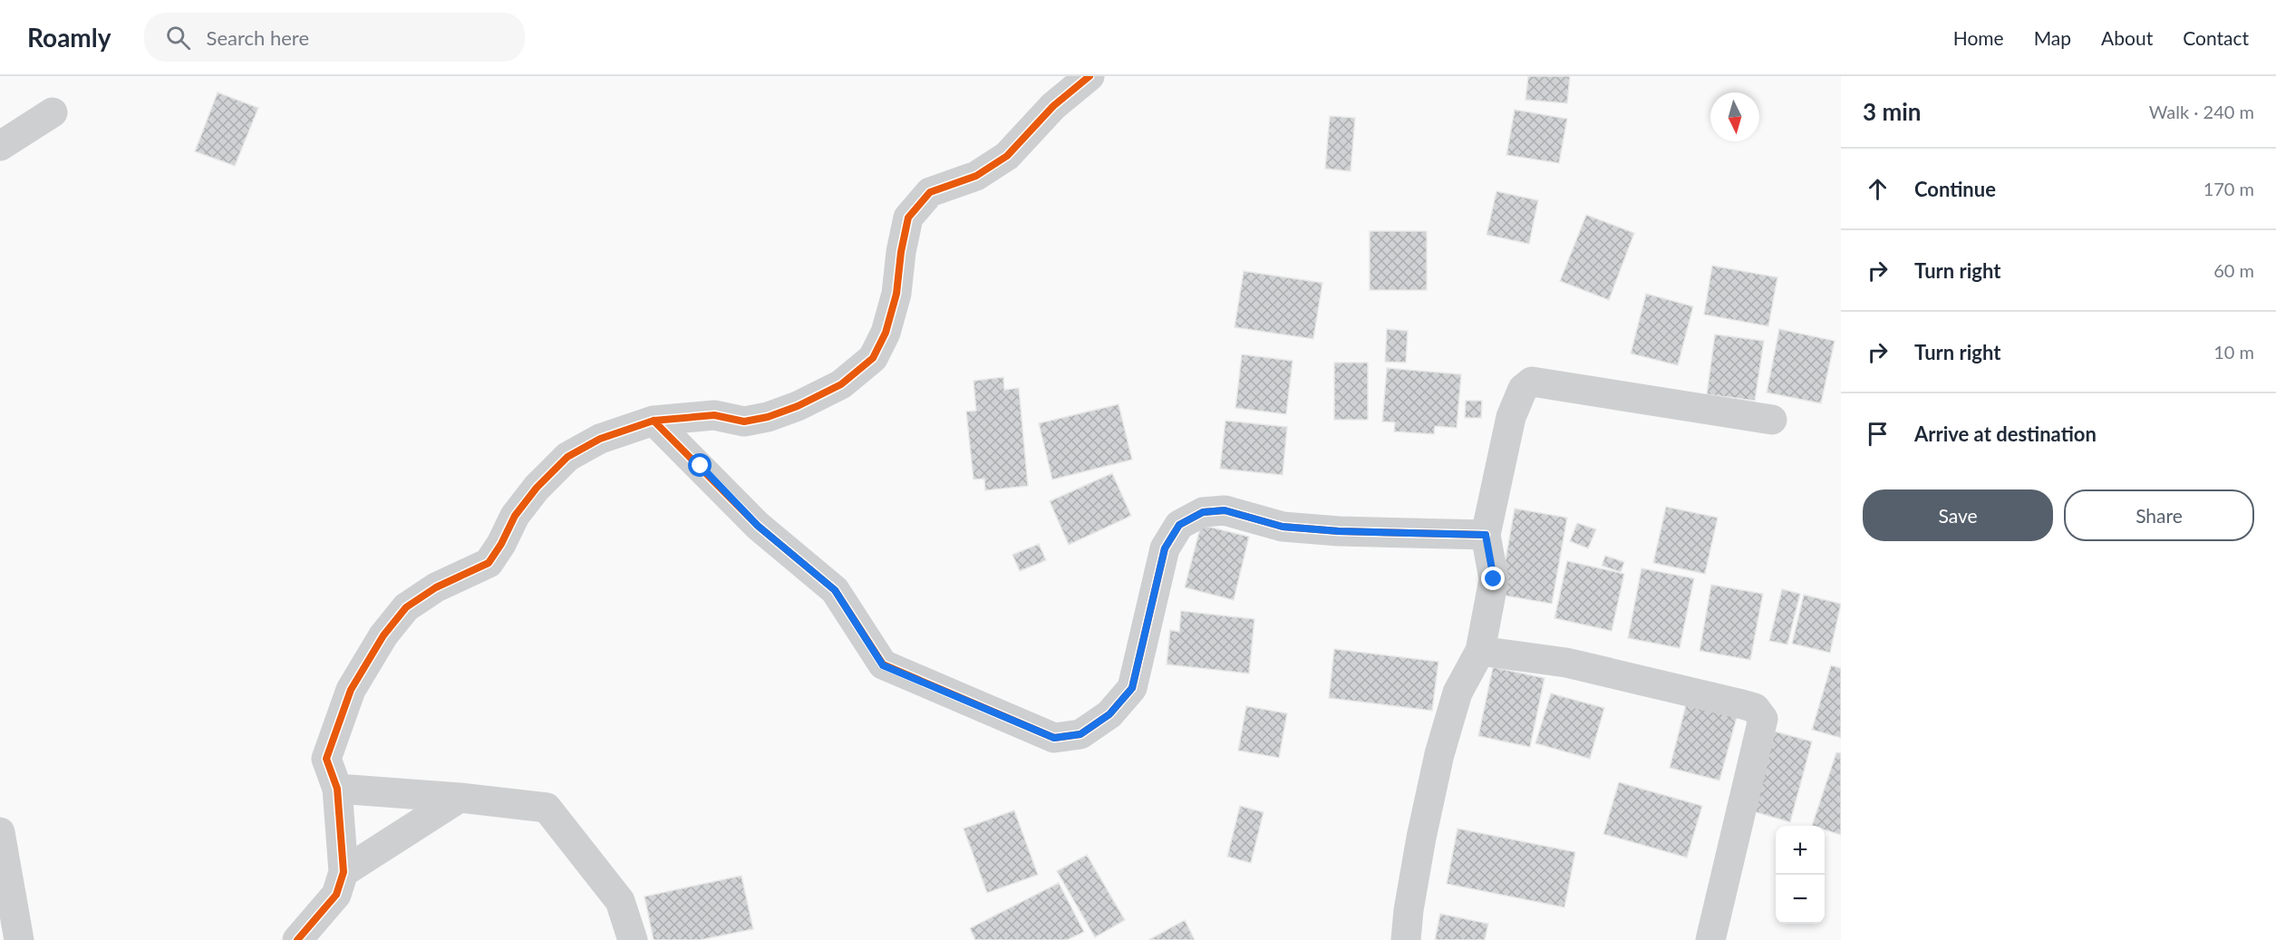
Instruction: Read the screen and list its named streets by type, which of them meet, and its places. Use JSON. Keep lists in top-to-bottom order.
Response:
{
  "north": "bottom",
  "page": {
    "header": "Roamly",
    "search": "Search here",
    "nav": [
      "Home",
      "Map",
      "About",
      "Contact"
    ],
    "heading": ["3 min", "Walk · 240 m"],
    "list": [
      ["Continue", "170 m"],
      ["Turn right", "60 m"],
      ["Turn right", "10 m"],
      "Arrive at destination"
    ],
    "buttons": ["Save", "Share"],
    "map_buttons": ["+", "−"]
  }
}
